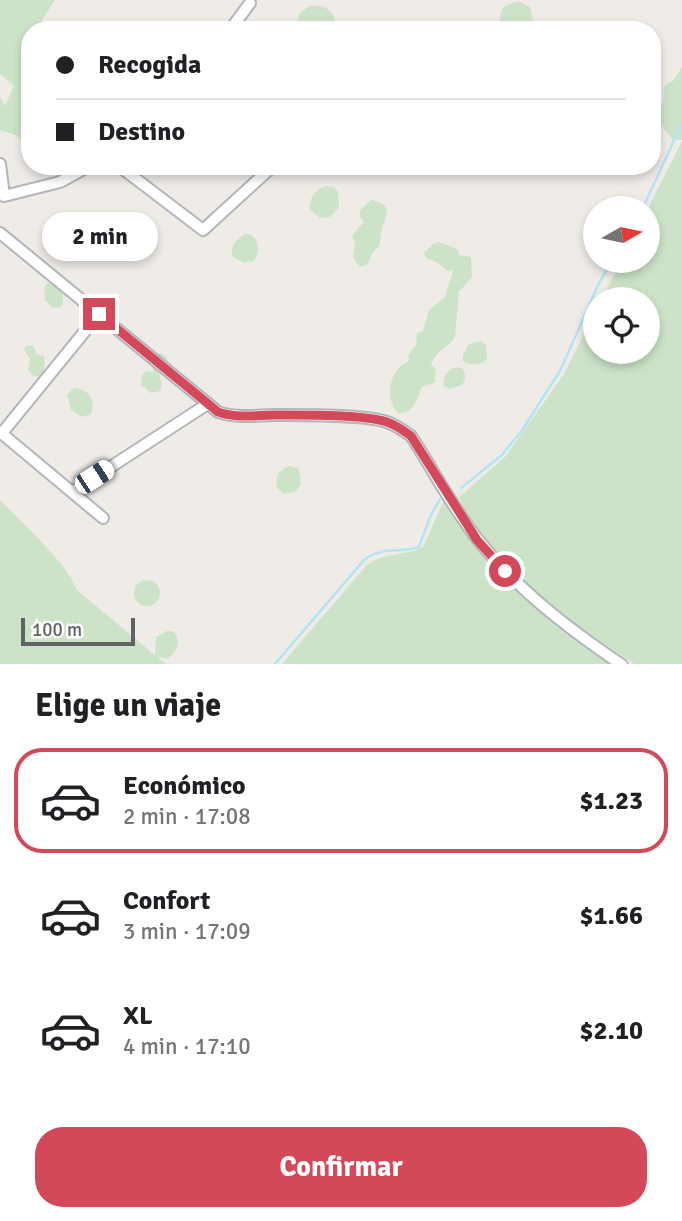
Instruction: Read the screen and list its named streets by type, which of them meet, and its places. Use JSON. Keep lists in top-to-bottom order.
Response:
{
  "scale_bar": "100 m",
  "north": "right",
  "page": {
    "banner": ["Recogida", "Destino"],
    "bubble": "2 min",
    "scale": "100 m",
    "heading": "Elige un viaje",
    "list": [
      {
        "name": "Económico",
        "note": "2 min · 17:08",
        "value": "$1.23"
      },
      {
        "name": "Confort",
        "note": "3 min · 17:09",
        "value": "$1.66"
      },
      {
        "name": "XL",
        "note": "4 min · 17:10",
        "value": "$2.10"
      }
    ],
    "buttons": "Confirmar"
  }
}
